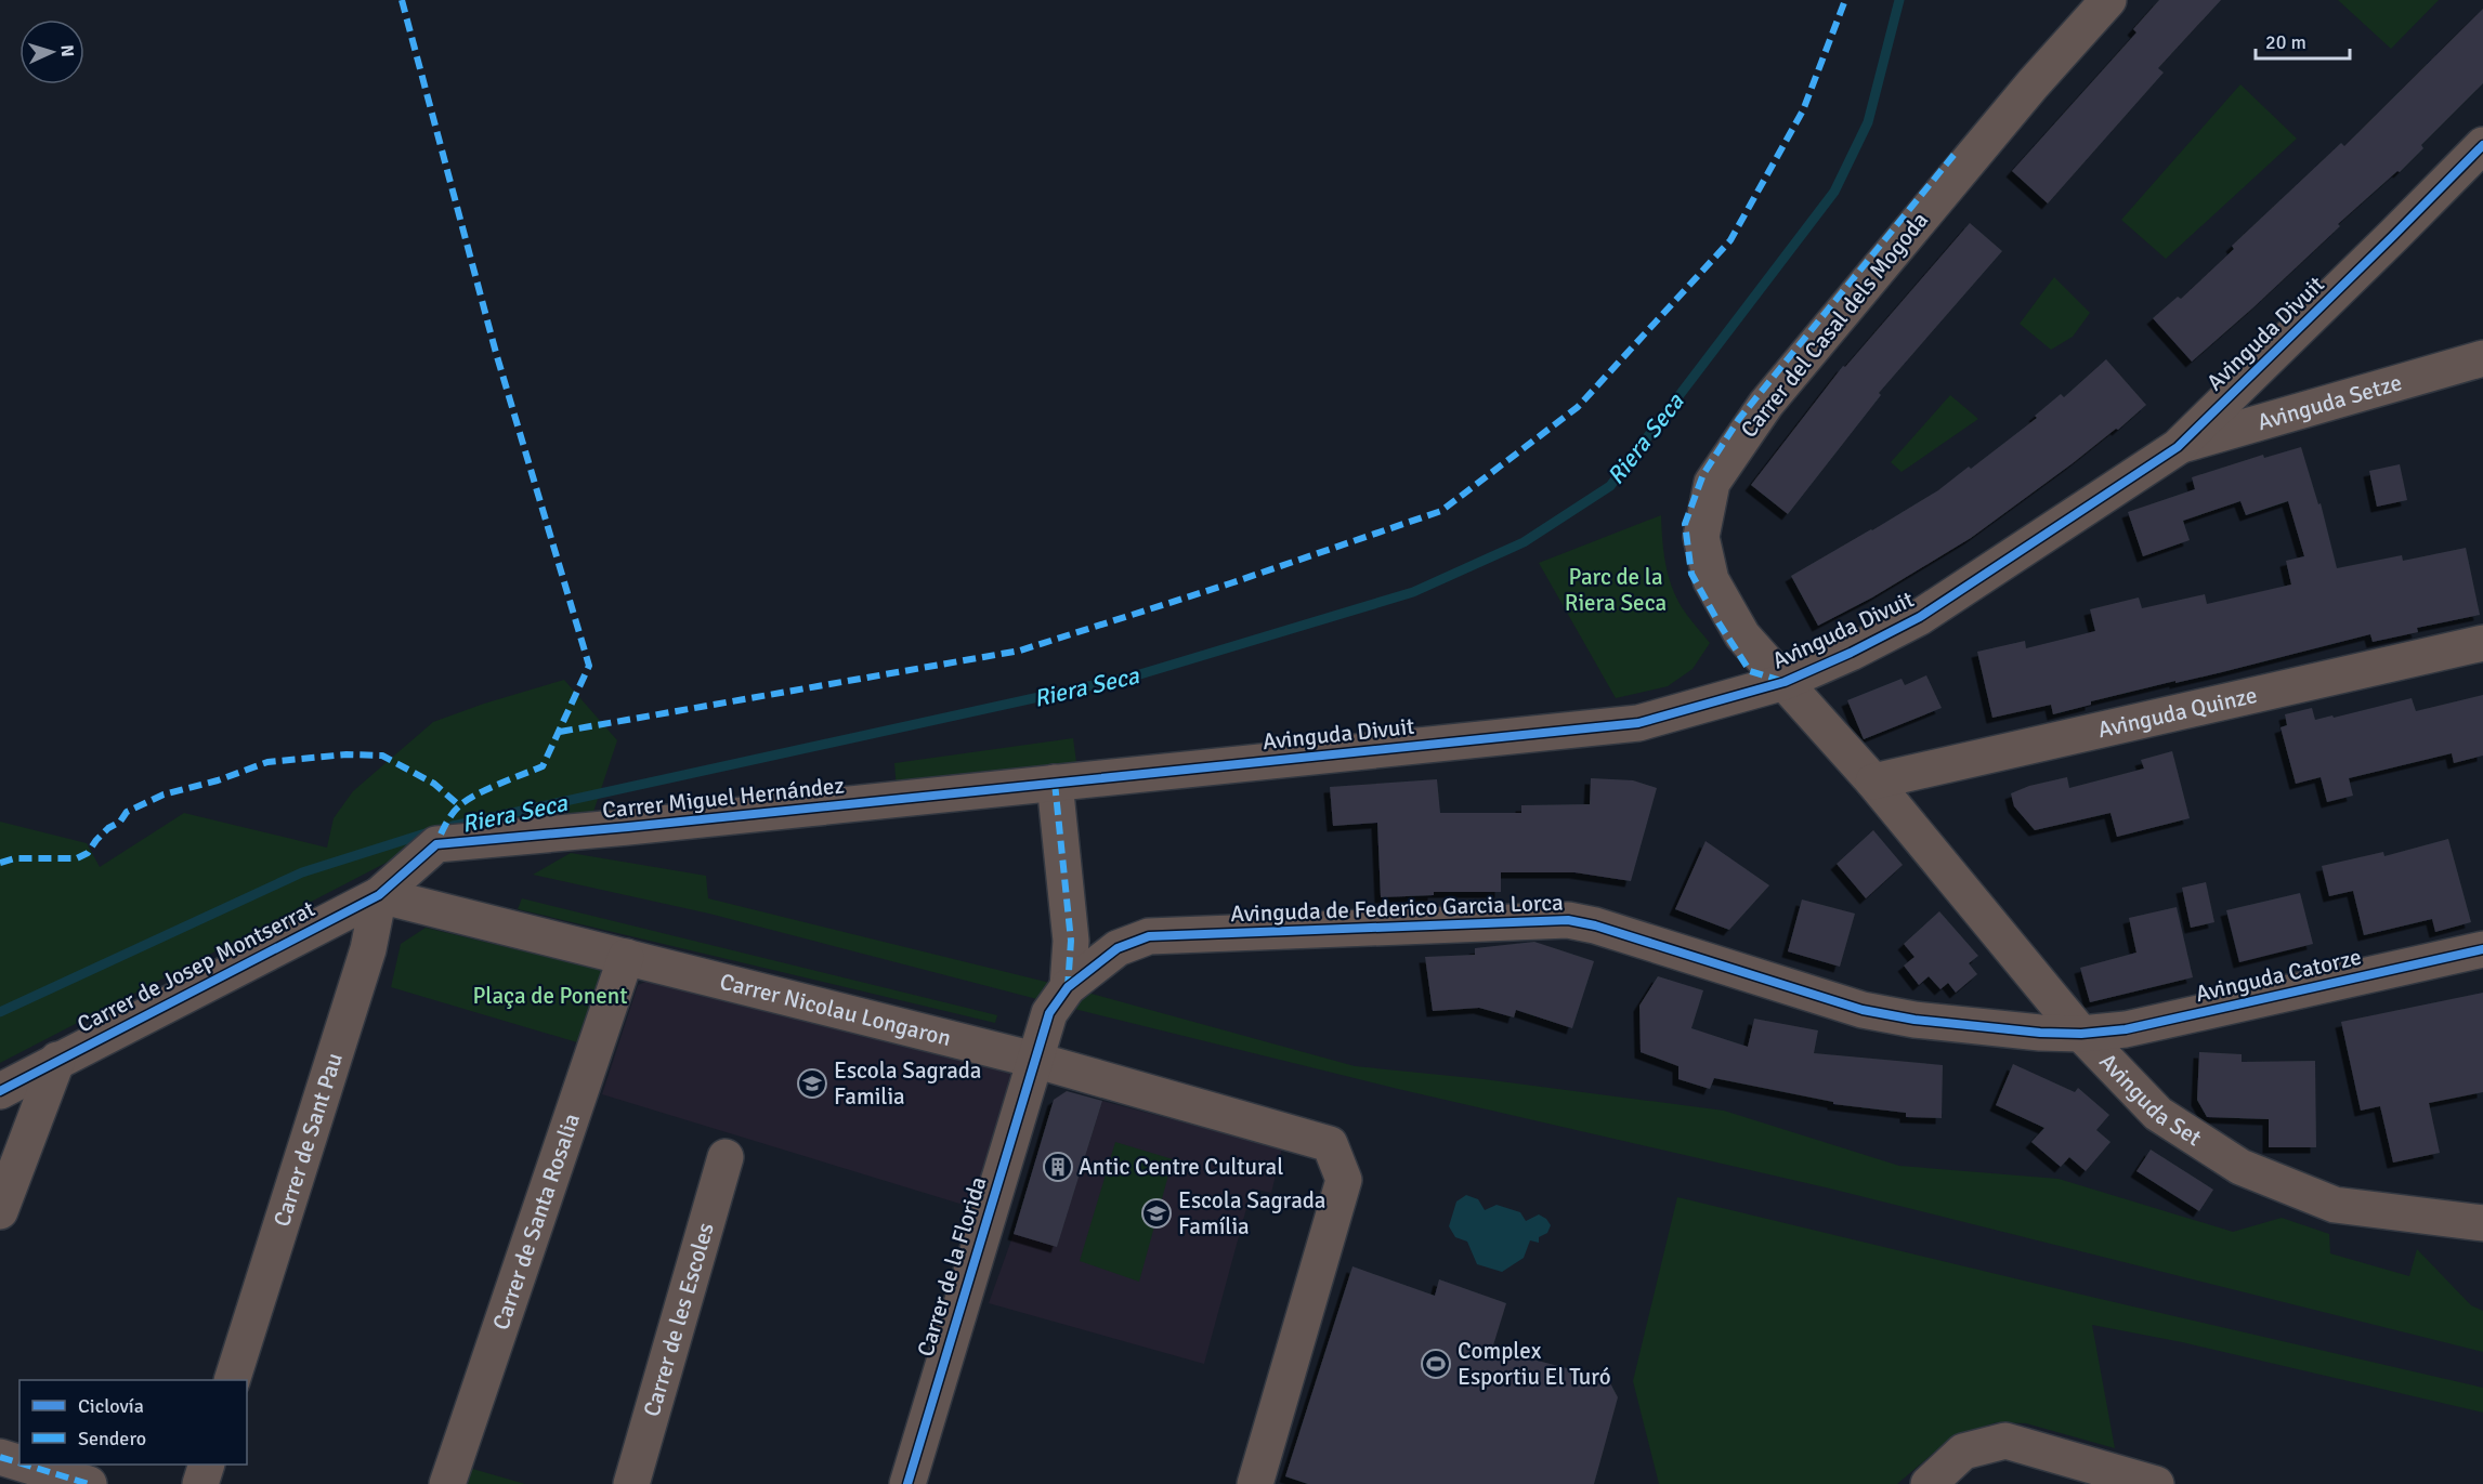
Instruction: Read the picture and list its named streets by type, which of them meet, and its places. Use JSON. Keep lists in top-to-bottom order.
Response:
{
  "streets": {
    "street": [
      "Carrer del Casal dels Mogoda",
      "Avinguda Divuit",
      "Avinguda Setze",
      "Avinguda Quinze",
      "Carrer Miguel Hernández",
      "Avinguda de Federico Garcia Lorca",
      "Carrer de Josep Montserrat",
      "Avinguda Catorze",
      "Carrer Nicolau Longaron",
      "Avinguda Set",
      "Carrer de Sant Pau",
      "Carrer de Santa Rosalia",
      "Carrer de la Florida",
      "Carrer de les Escoles"
    ]
  },
  "crossings": [
    ["Carrer del Casal dels Mogoda", "Avinguda Divuit"],
    ["Carrer del Casal dels Mogoda", "Avinguda Set"],
    ["Avinguda Divuit", "Avinguda Setze"],
    ["Avinguda Divuit", "Carrer Miguel Hernández"],
    ["Avinguda Divuit", "Avinguda Set"],
    ["Avinguda Quinze", "Avinguda Set"],
    ["Carrer Miguel Hernández", "Carrer de Josep Montserrat"],
    ["Avinguda de Federico Garcia Lorca", "Avinguda Catorze"],
    ["Avinguda de Federico Garcia Lorca", "Carrer Nicolau Longaron"],
    ["Avinguda de Federico Garcia Lorca", "Avinguda Set"],
    ["Avinguda de Federico Garcia Lorca", "Carrer de la Florida"],
    ["Carrer de Josep Montserrat", "Carrer Nicolau Longaron"],
    ["Carrer de Josep Montserrat", "Carrer de Sant Pau"],
    ["Avinguda Catorze", "Avinguda Set"],
    ["Carrer Nicolau Longaron", "Carrer de Sant Pau"],
    ["Carrer Nicolau Longaron", "Carrer de Santa Rosalia"],
    ["Carrer Nicolau Longaron", "Carrer de la Florida"]
  ],
  "water": ["Riera Seca"],
  "parks": ["Parc de la Riera Seca", "Plaça de Ponent"],
  "places": {
    "school or university": ["Escola Sagrada Familia", "Escola Sagrada Família"],
    "building": ["Antic Centre Cultural"],
    "sports": ["Complex Esportiu El Turó"]
  },
  "legend": ["Ciclovía", "Sendero"],
  "scale_bar": "20 m",
  "north": "right"
}
